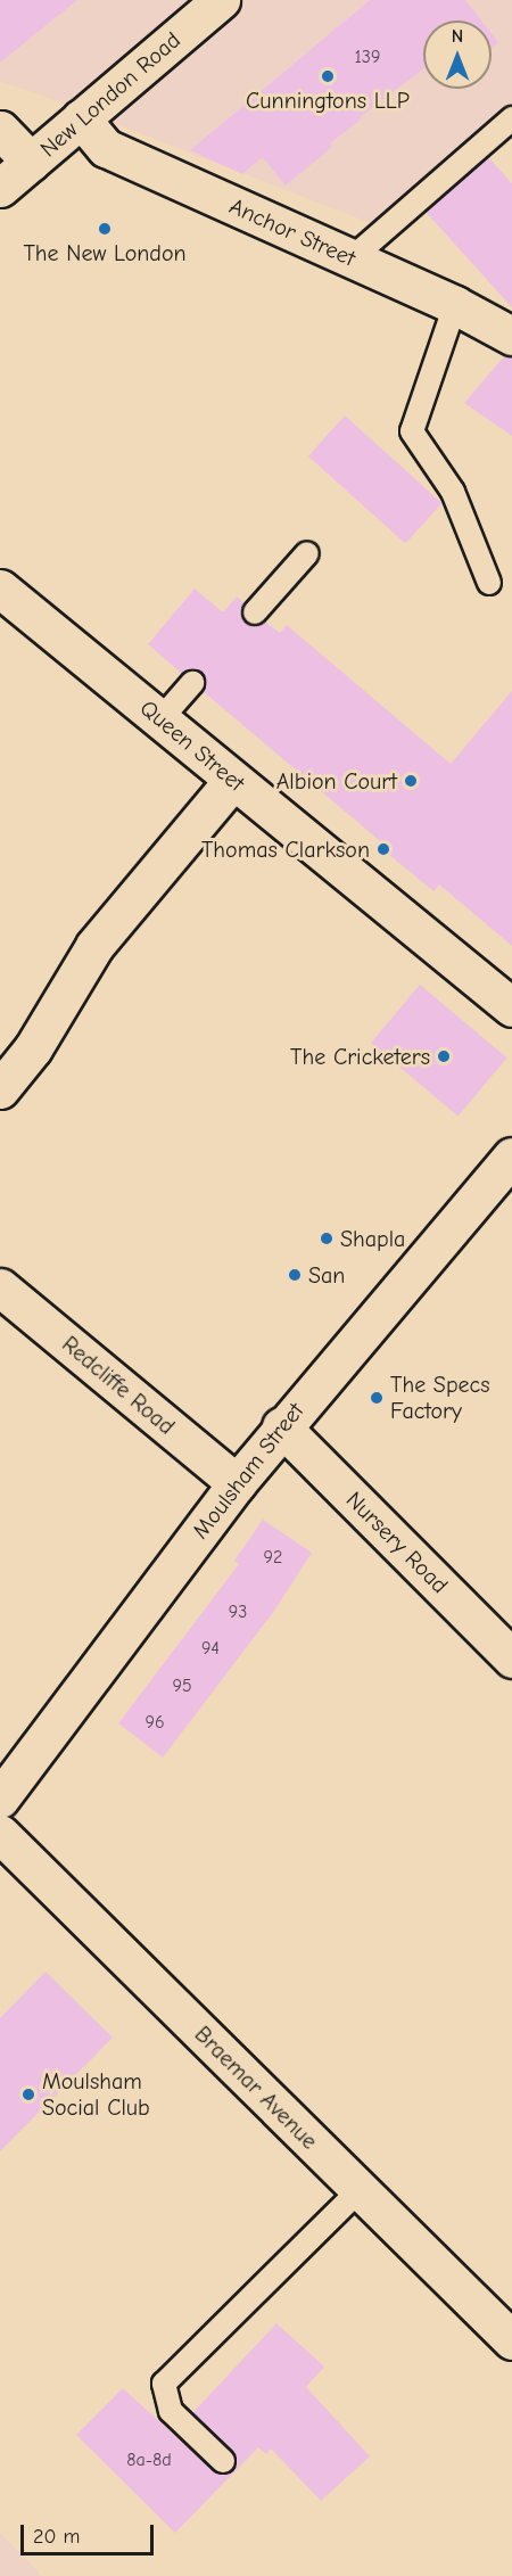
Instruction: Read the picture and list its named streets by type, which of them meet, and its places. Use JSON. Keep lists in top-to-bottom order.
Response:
{
  "streets": {
    "street": [
      "New London Road",
      "Anchor Street",
      "Queen Street",
      "Redcliffe Road",
      "Moulsham Street",
      "Nursery Road",
      "Braemar Avenue"
    ]
  },
  "crossings": [
    ["New London Road", "Anchor Street"],
    ["Redcliffe Road", "Moulsham Street"],
    ["Moulsham Street", "Nursery Road"]
  ],
  "places": [
    "Cunningtons LLP",
    "The New London",
    "Albion Court",
    "Thomas Clarkson",
    "The Cricketers",
    "Shapla",
    "San",
    "The Specs Factory",
    "Moulsham Social Club"
  ],
  "house_numbers": [
    "139",
    "92",
    "93",
    "94",
    "95",
    "96",
    "8a-8d"
  ],
  "scale_bar": "20 m",
  "north": "top"
}
